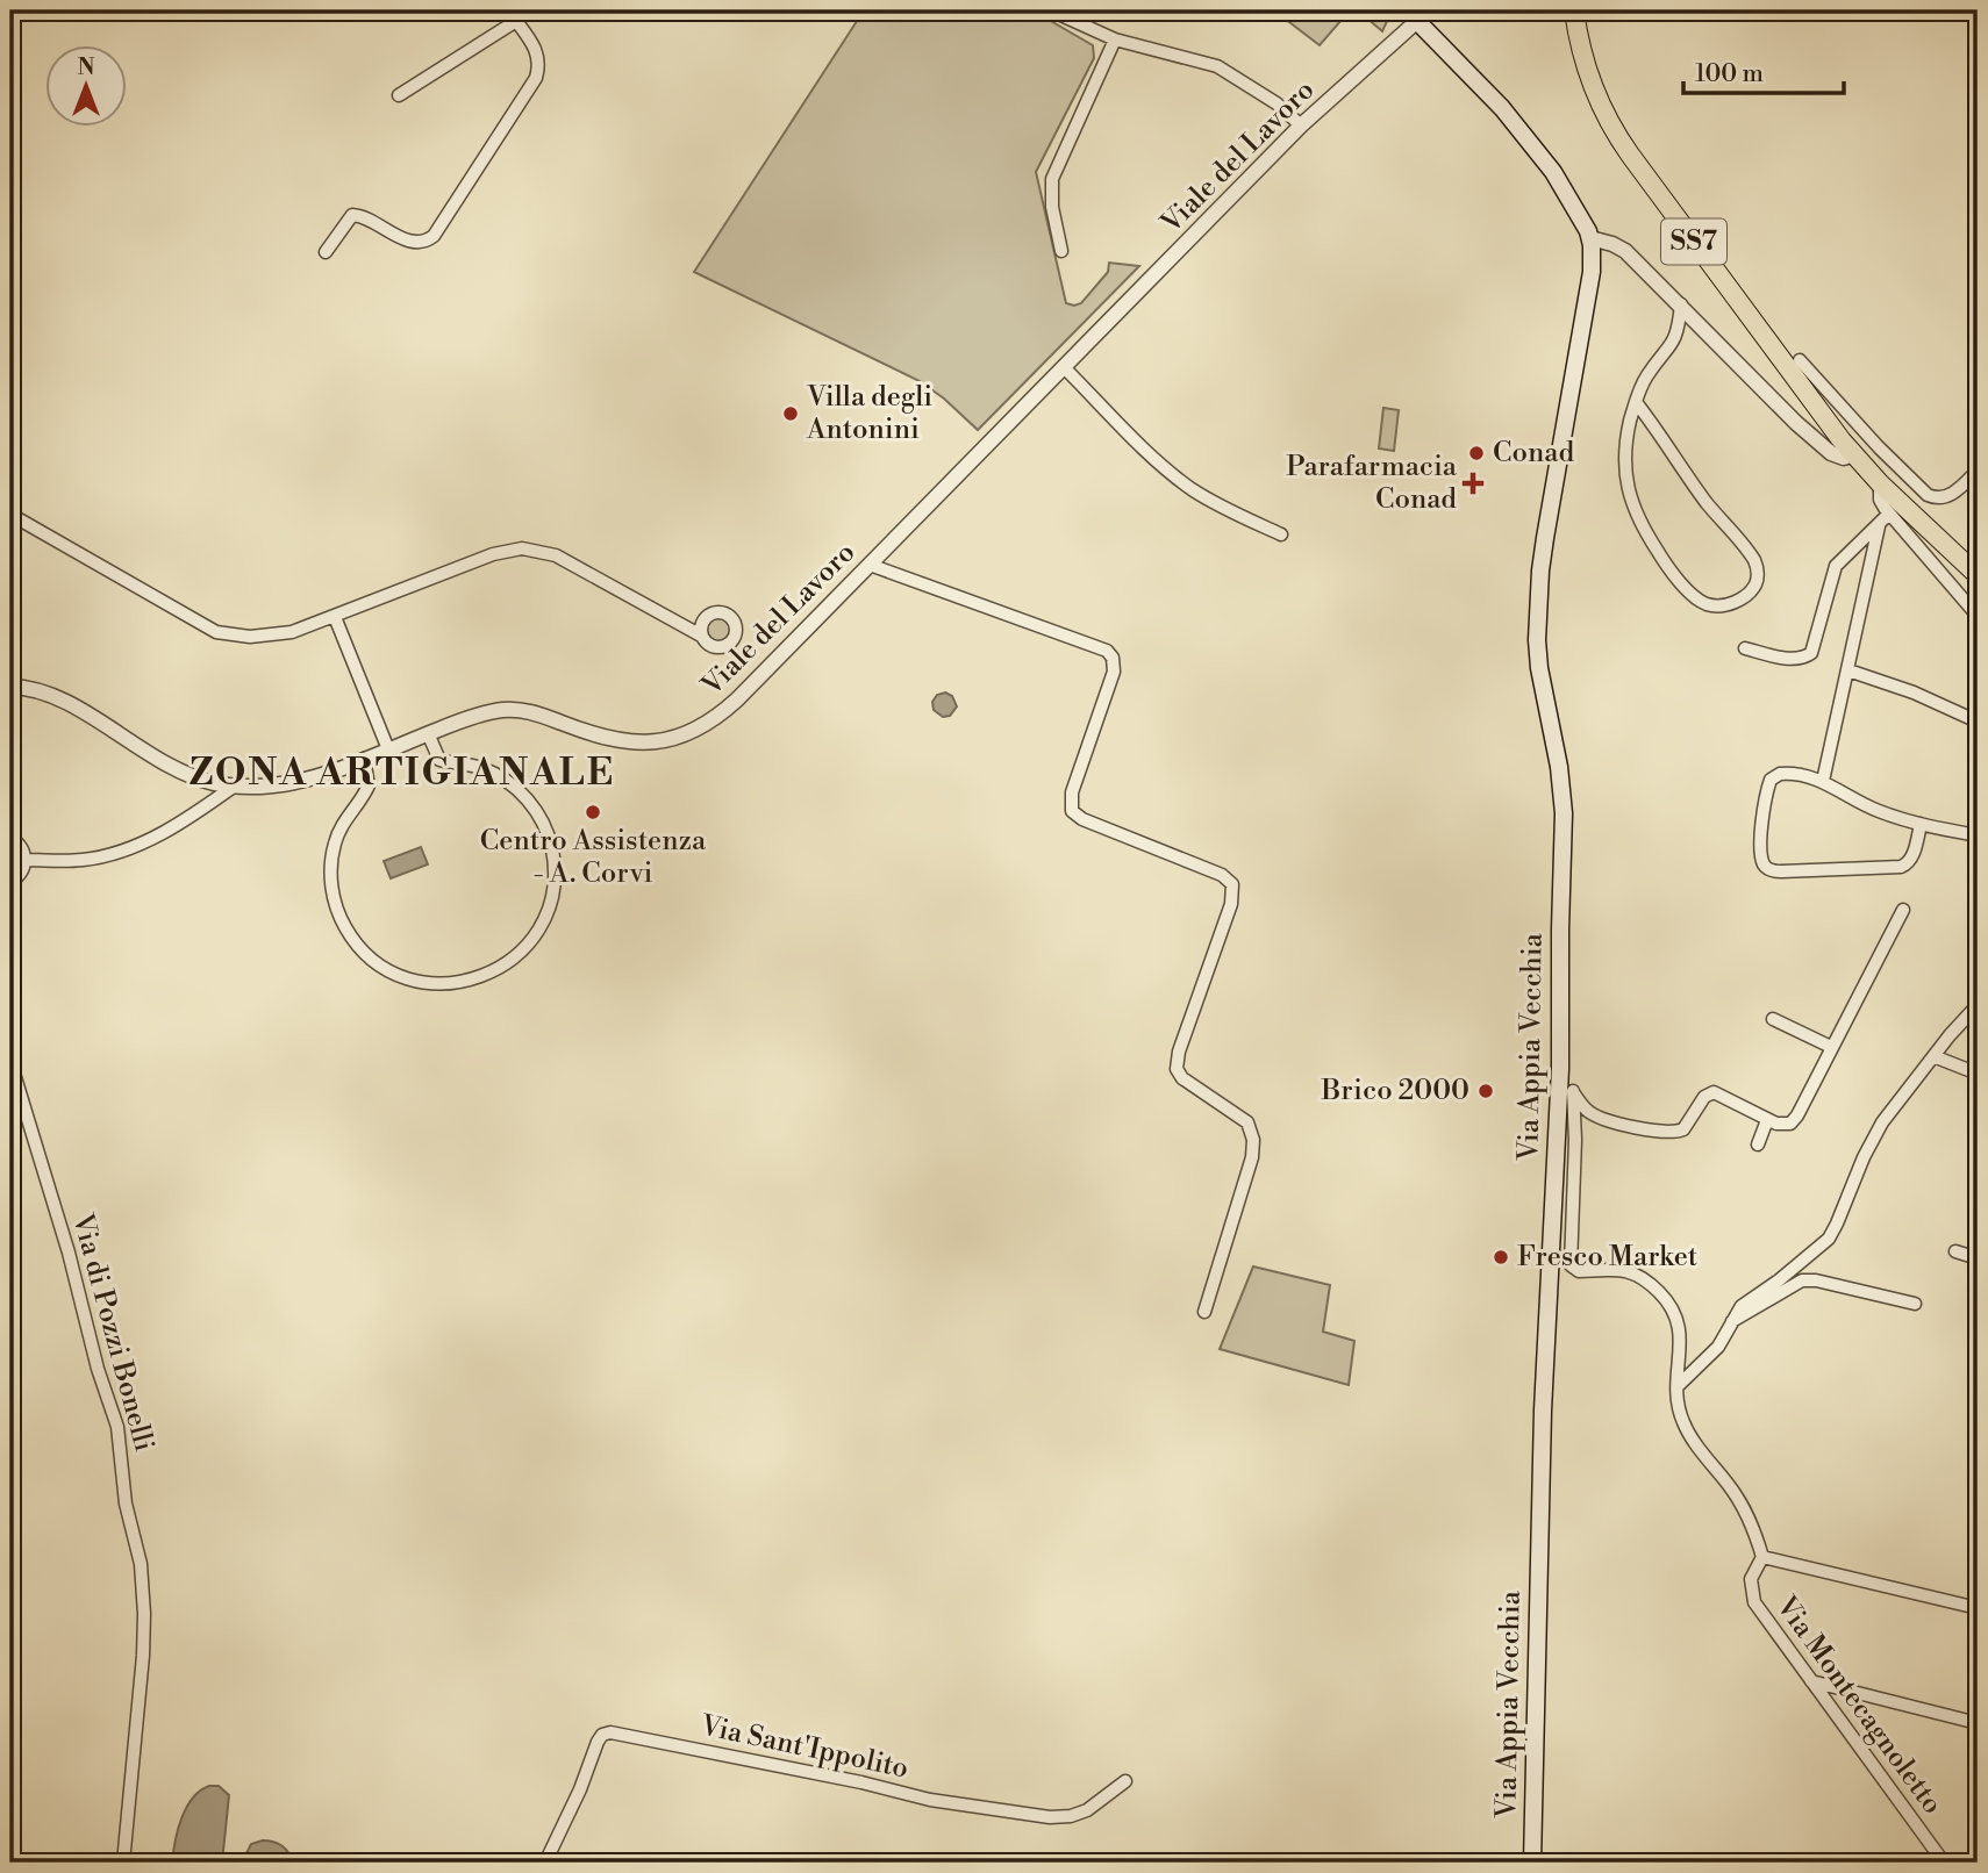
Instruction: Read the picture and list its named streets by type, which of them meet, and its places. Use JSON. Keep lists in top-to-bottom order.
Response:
{
  "streets": {
    "main road": ["SS7", "Via Appia Vecchia"],
    "street": [
      "Viale del Lavoro",
      "Via di Pozzi Bonelli",
      "Via Montecagnoletto",
      "Via Sant'Ippolito"
    ]
  },
  "districts": ["ZONA ARTIGIANALE"],
  "places": {
    "other": [
      "Villa degli Antonini",
      "Conad",
      "Centro Assistenza - A. Corvi",
      "Brico 2000",
      "Fresco Market"
    ],
    "health": ["Parafarmacia Conad"]
  },
  "scale_bar": "100 m",
  "north": "top"
}
